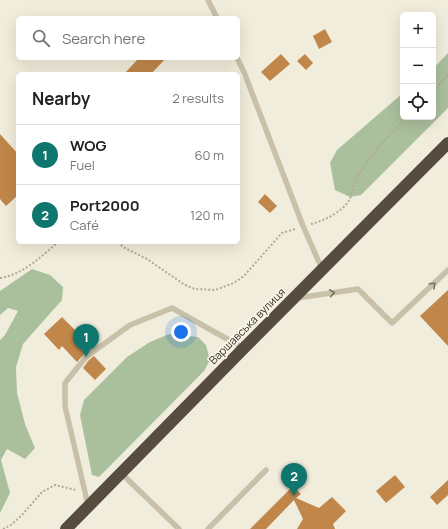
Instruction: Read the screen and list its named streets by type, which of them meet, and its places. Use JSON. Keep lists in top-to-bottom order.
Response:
{
  "streets": {
    "highway": ["Варшавська вулиця"]
  },
  "page": {
    "map_buttons": ["+", "−"],
    "search": "Search here",
    "heading": ["Nearby", "2 results"],
    "list": [
      {
        "mark": "1",
        "name": "WOG",
        "note": "Fuel",
        "value": "60 m"
      },
      {
        "mark": "2",
        "name": "Port2000",
        "note": "Café",
        "value": "120 m"
      }
    ],
    "pins": ["1", "2"]
  }
}
